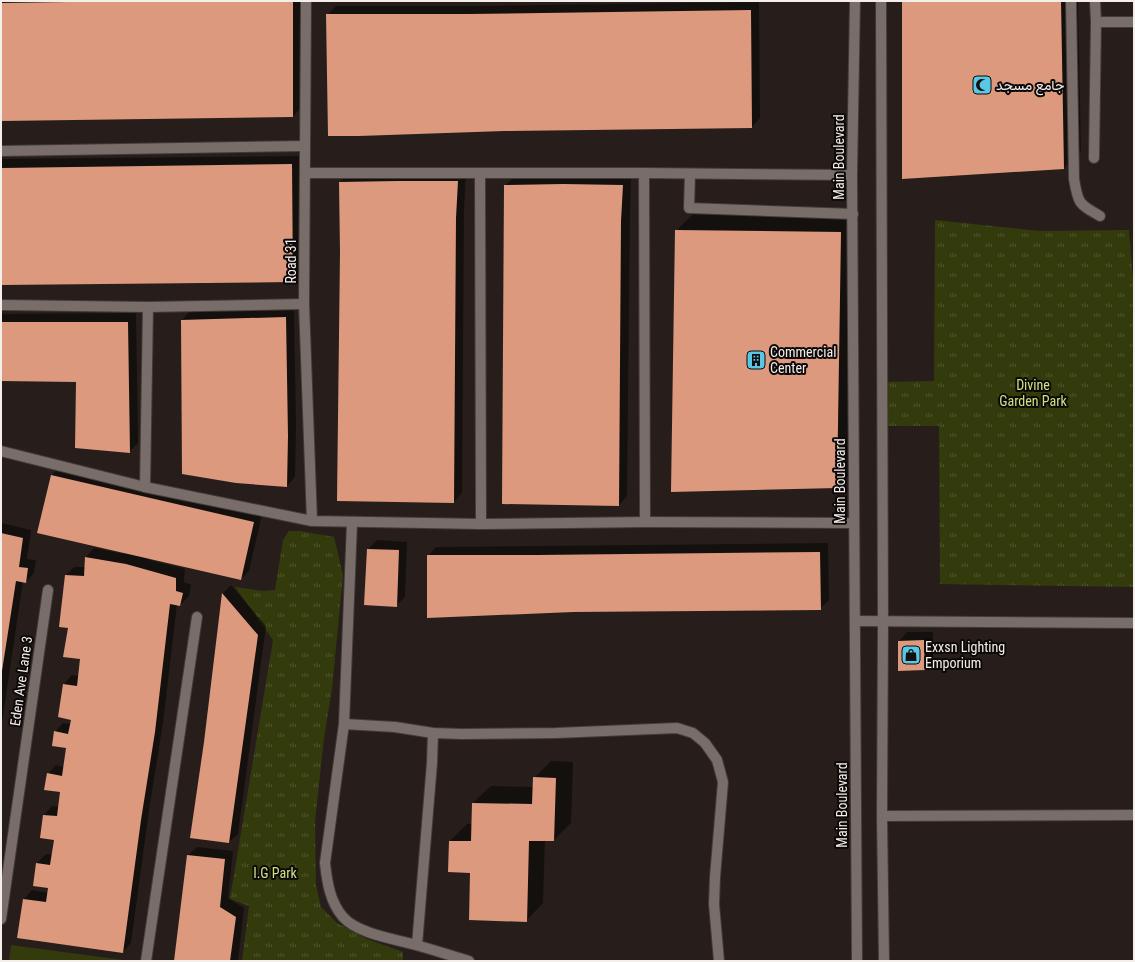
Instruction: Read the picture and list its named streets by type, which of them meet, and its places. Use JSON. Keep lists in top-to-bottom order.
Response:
{
  "streets": {
    "street": ["Main Boulevard", "Road 31", "Eden Ave Lane 3"]
  },
  "parks": ["Divine Garden Park", "I.G Park"],
  "places": {
    "mosque": ["جامع مسجد"],
    "building": ["Commercial Center"],
    "shop": ["Exxsn Lighting Emporium"]
  }
}
